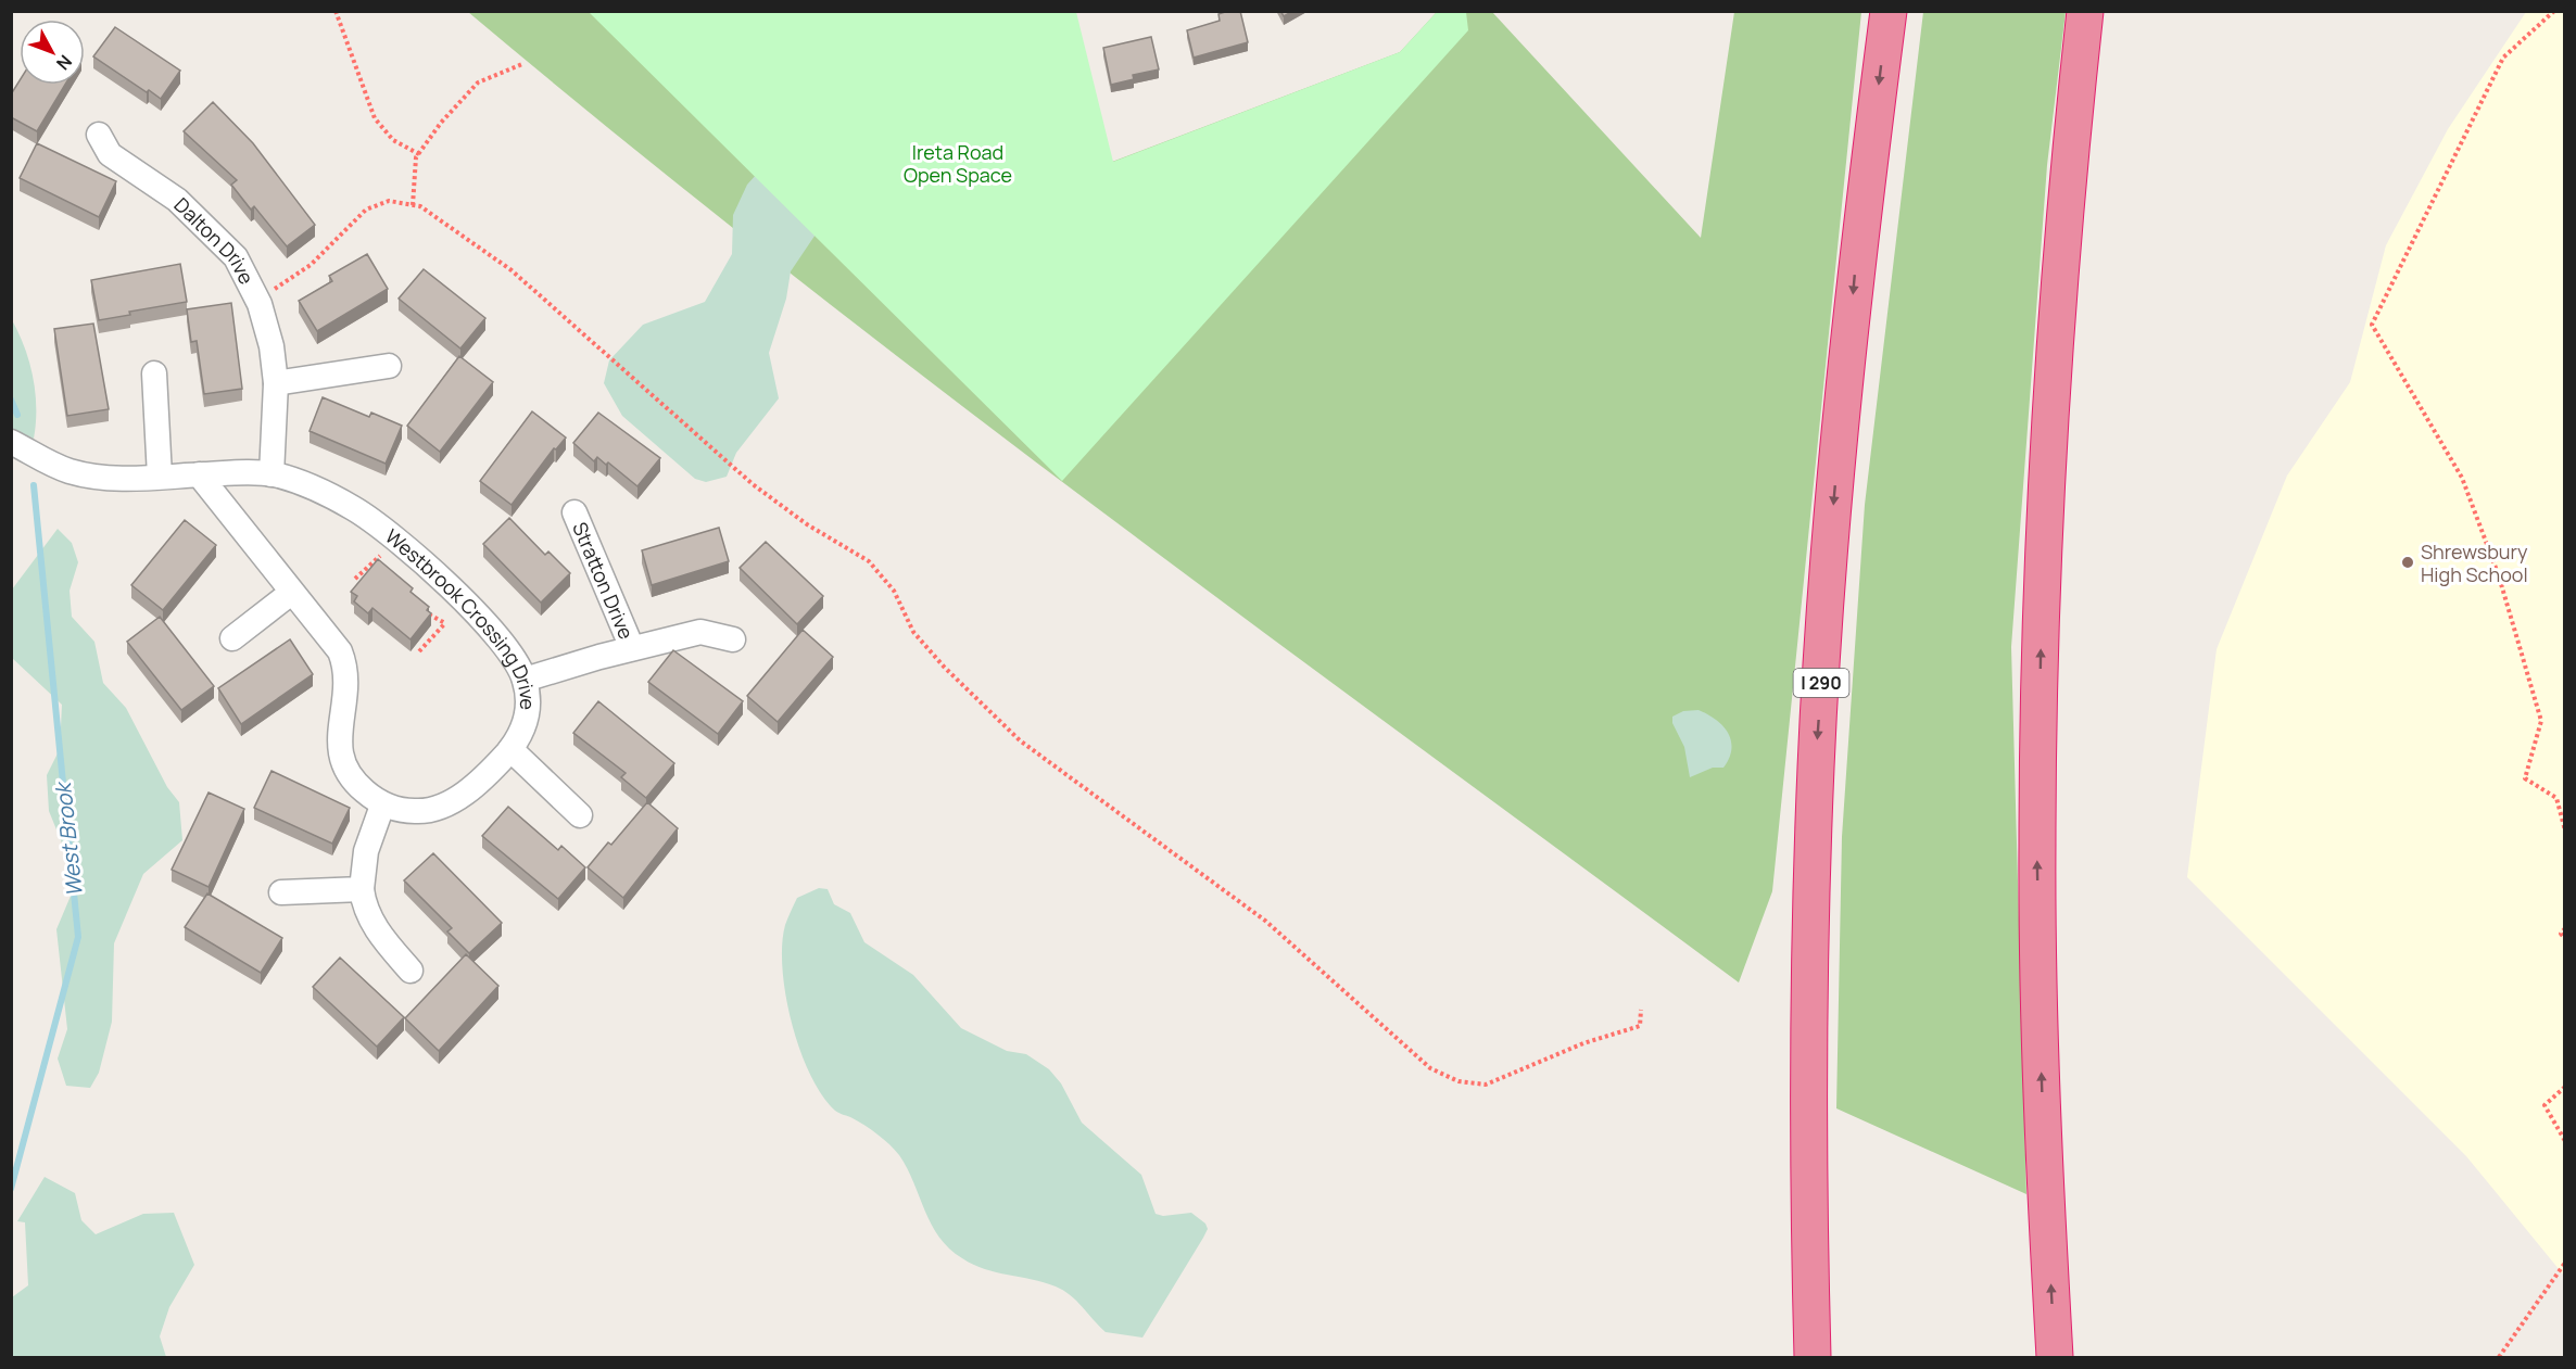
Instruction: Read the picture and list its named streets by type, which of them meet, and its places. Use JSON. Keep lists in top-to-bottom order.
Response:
{
  "streets": {
    "highway": ["I 290"],
    "street": ["Dalton Drive", "Stratton Drive", "Westbrook Crossing Drive"]
  },
  "crossings": [
    ["Dalton Drive", "Westbrook Crossing Drive"],
    ["Stratton Drive", "Westbrook Crossing Drive"]
  ],
  "water": ["West Brook"],
  "parks": ["Ireta Road Open Space"],
  "places": ["Shrewsbury High School"],
  "north": "bottom right"
}
